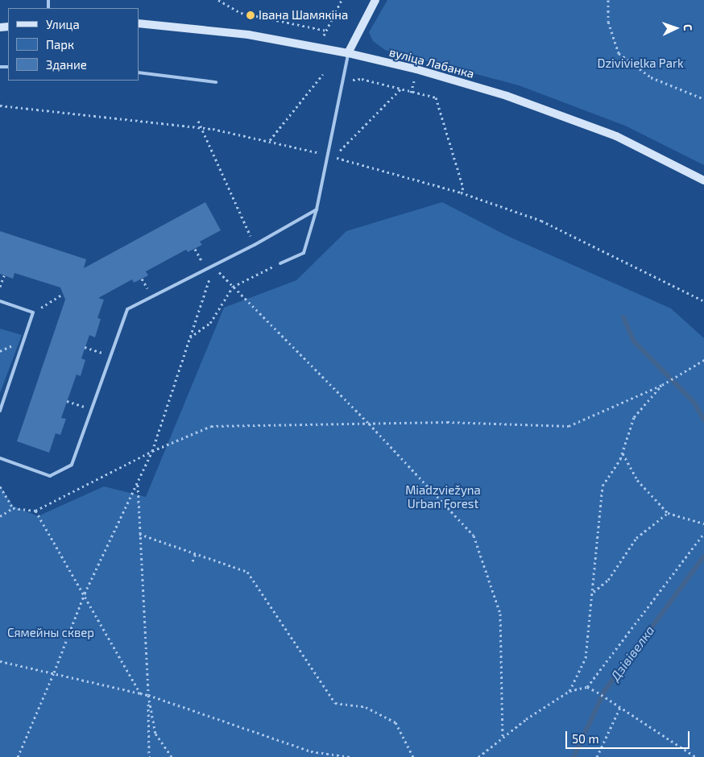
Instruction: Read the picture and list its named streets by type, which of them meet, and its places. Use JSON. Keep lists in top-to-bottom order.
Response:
{
  "streets": {
    "main road": ["вуліца Лабанка"]
  },
  "water": ["Дзівівелка"],
  "parks": ["Dzivivielka Park", "Miadzviežyna Urban Forest", "Сямейны сквер"],
  "places": ["Івана Шамякіна"],
  "legend": ["Улица", "Парк", "Здание"],
  "scale_bar": "50 m",
  "north": "right"
}
